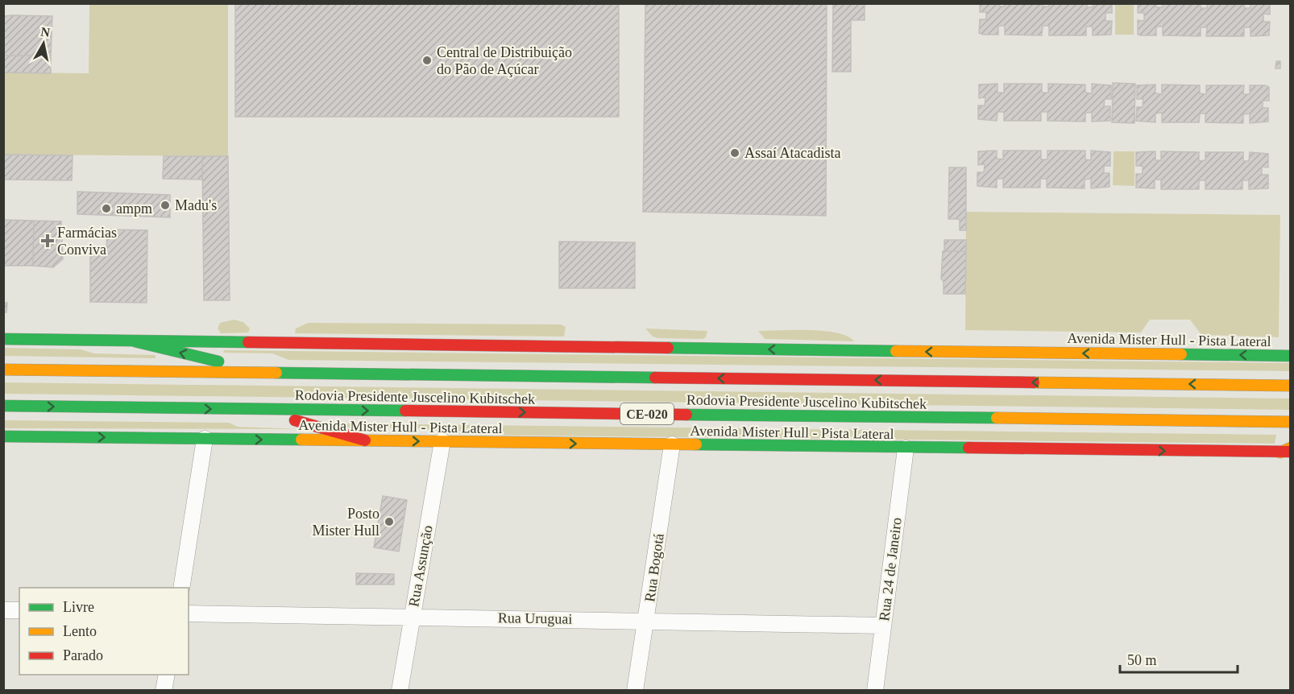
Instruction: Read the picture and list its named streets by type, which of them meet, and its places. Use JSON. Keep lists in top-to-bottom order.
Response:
{
  "streets": {
    "main road": ["Avenida Mister Hull - Pista Lateral", "Rodovia Presidente Juscelino Kubitschek", "CE-020"],
    "street": [
      "Rua Assunção",
      "Rua Bogotá",
      "Rua 24 de Janeiro",
      "Rua Uruguai"
    ]
  },
  "crossings": [
    ["Avenida Mister Hull - Pista Lateral", "Rua Assunção"],
    ["Avenida Mister Hull - Pista Lateral", "Rua Bogotá"],
    ["Avenida Mister Hull - Pista Lateral", "Rua 24 de Janeiro"],
    ["Rua Assunção", "Rua Uruguai"],
    ["Rua Bogotá", "Rua Uruguai"],
    ["Rua 24 de Janeiro", "Rua Uruguai"]
  ],
  "places": {
    "other": [
      "Central de Distribuição do Pão de Açúcar",
      "Assaí Atacadista",
      "Madu's",
      "ampm",
      "Posto Mister Hull"
    ],
    "health": ["Farmácias Conviva"]
  },
  "legend": ["Livre", "Lento", "Parado"],
  "scale_bar": "50 m",
  "north": "top"
}
